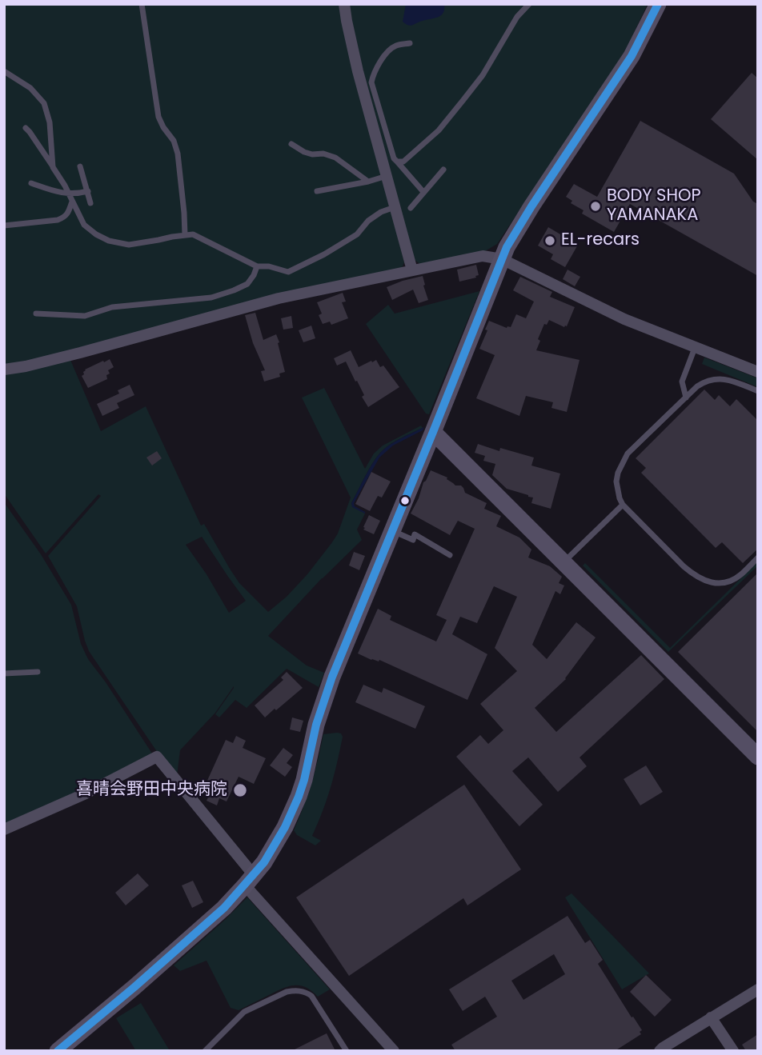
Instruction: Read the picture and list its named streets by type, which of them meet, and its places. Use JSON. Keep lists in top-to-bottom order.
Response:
{
  "places": ["BODY SHOP YAMANAKA", "EL-recars", "喜晴会野田中央病院"]
}
